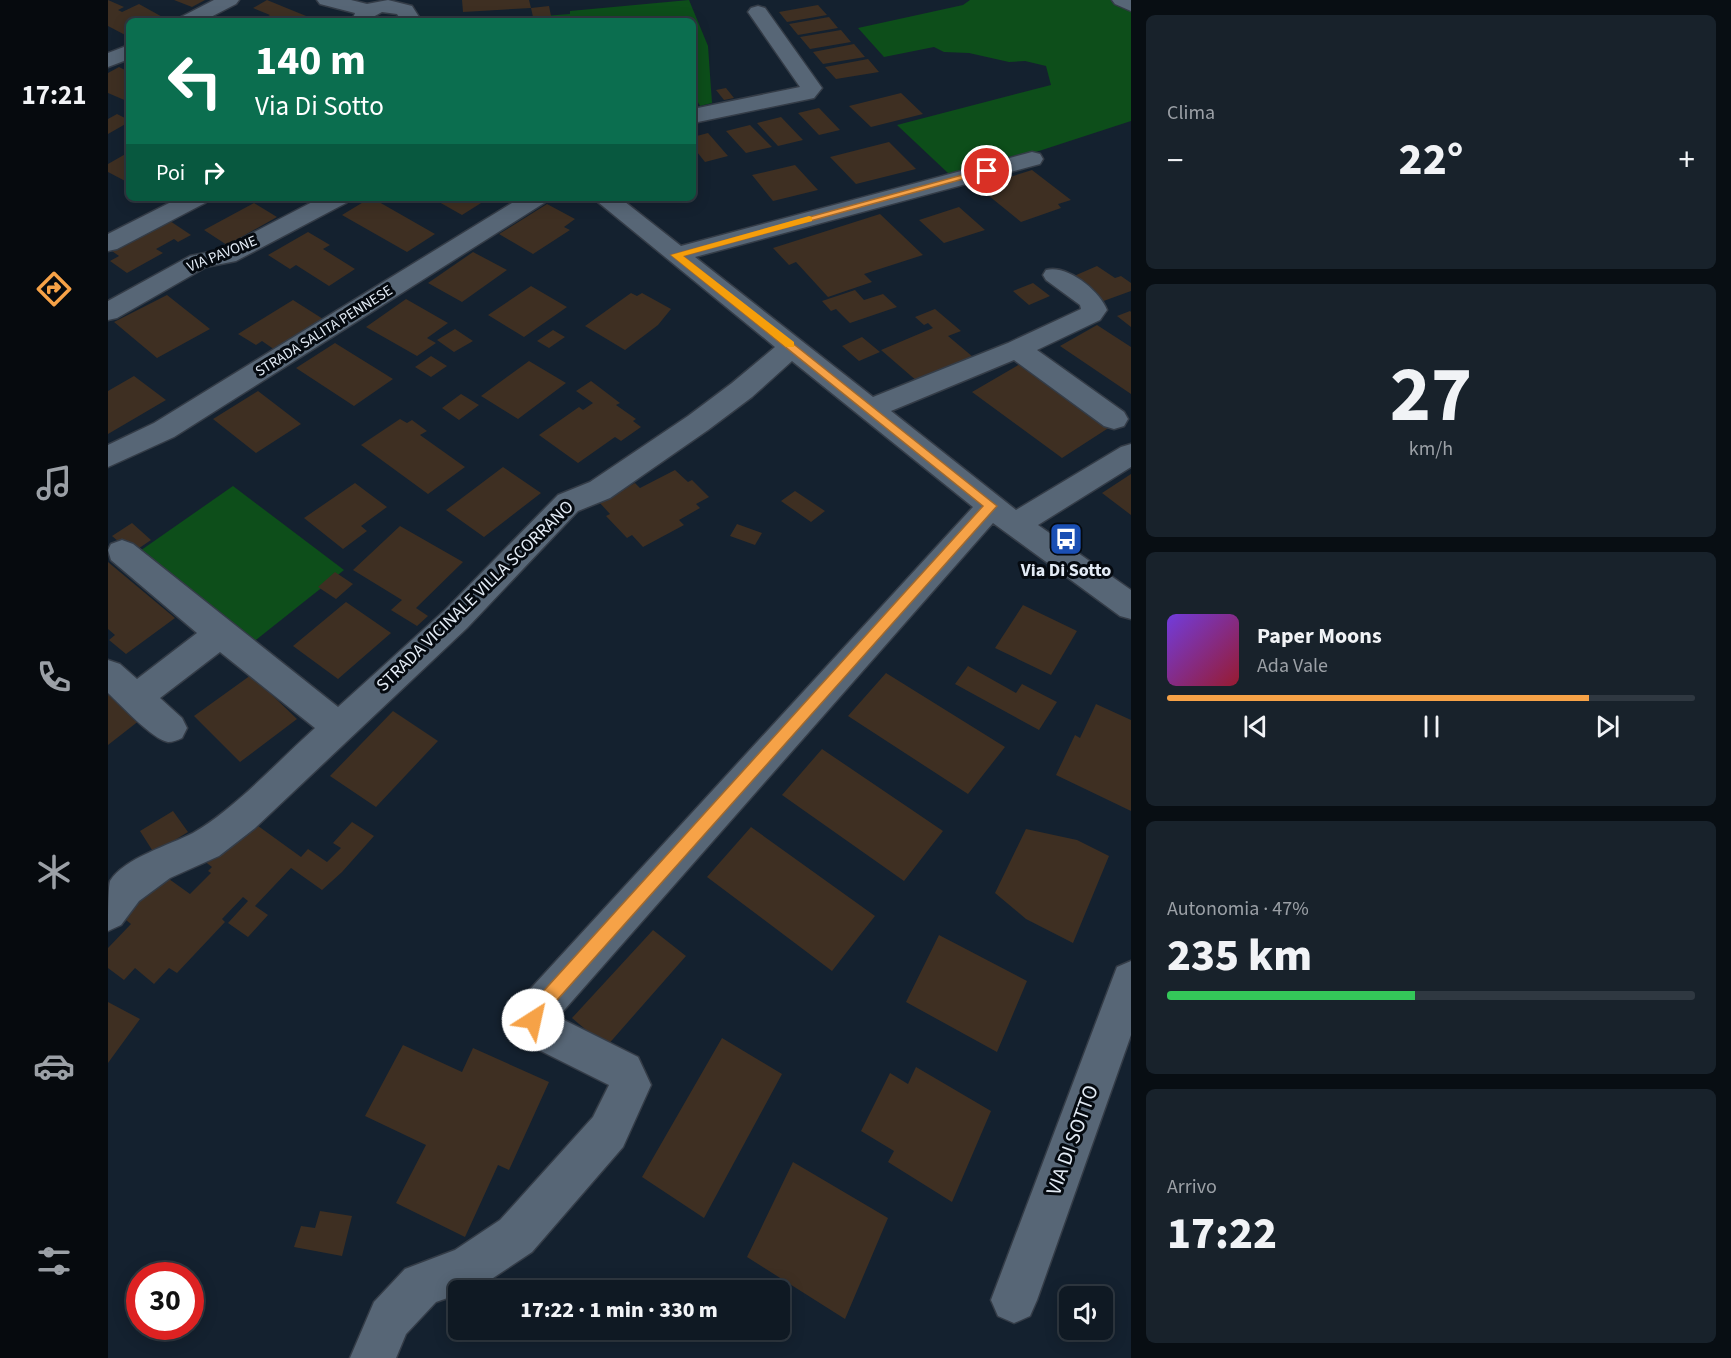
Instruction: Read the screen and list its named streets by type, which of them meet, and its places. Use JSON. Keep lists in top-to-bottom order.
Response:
{
  "streets": {
    "street": [
      "VIA PAVONE",
      "STRADA SALITA PENNESE",
      "STRADA VICINALE VILLA SCORRANO",
      "VIA DI SOTTO"
    ]
  },
  "places": {
    "bus stop": ["Via Di Sotto"]
  },
  "page": {
    "tabs": "17:21",
    "tile": [
      "Clima",
      ["27", "km/h"],
      ["Autonomia · 47%", "235 km"],
      ["Arrivo", "17:22"]
    ],
    "turn": ["140 m", "Via Di Sotto"],
    "heat": ["−", "22°", "+"],
    "then": "Poi",
    "song": ["Paper Moons", "Ada Vale"],
    "limit": "30",
    "trip": "17:22 · 1 min · 330 m"
  }
}
